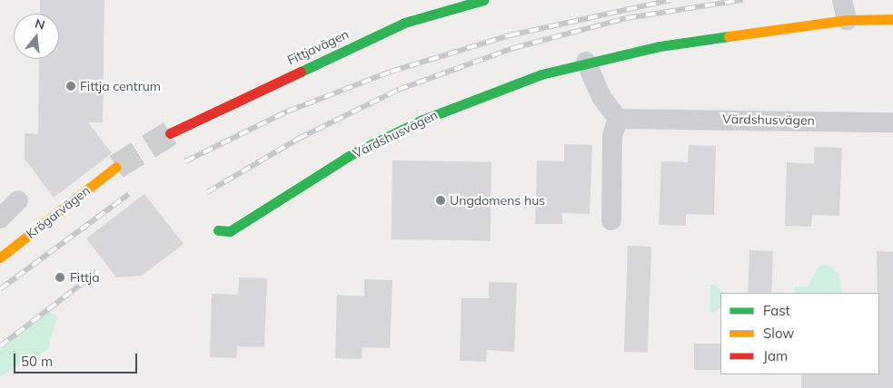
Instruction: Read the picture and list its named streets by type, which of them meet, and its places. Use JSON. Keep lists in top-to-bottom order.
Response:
{
  "streets": {
    "street": ["Fittjavägen", "Värdshusvägen", "Krögarvägen"]
  },
  "places": ["Fittja centrum", "Ungdomens hus", "Fittja"],
  "legend": ["Fast", "Slow", "Jam"],
  "scale_bar": "50 m",
  "north": "top"
}
